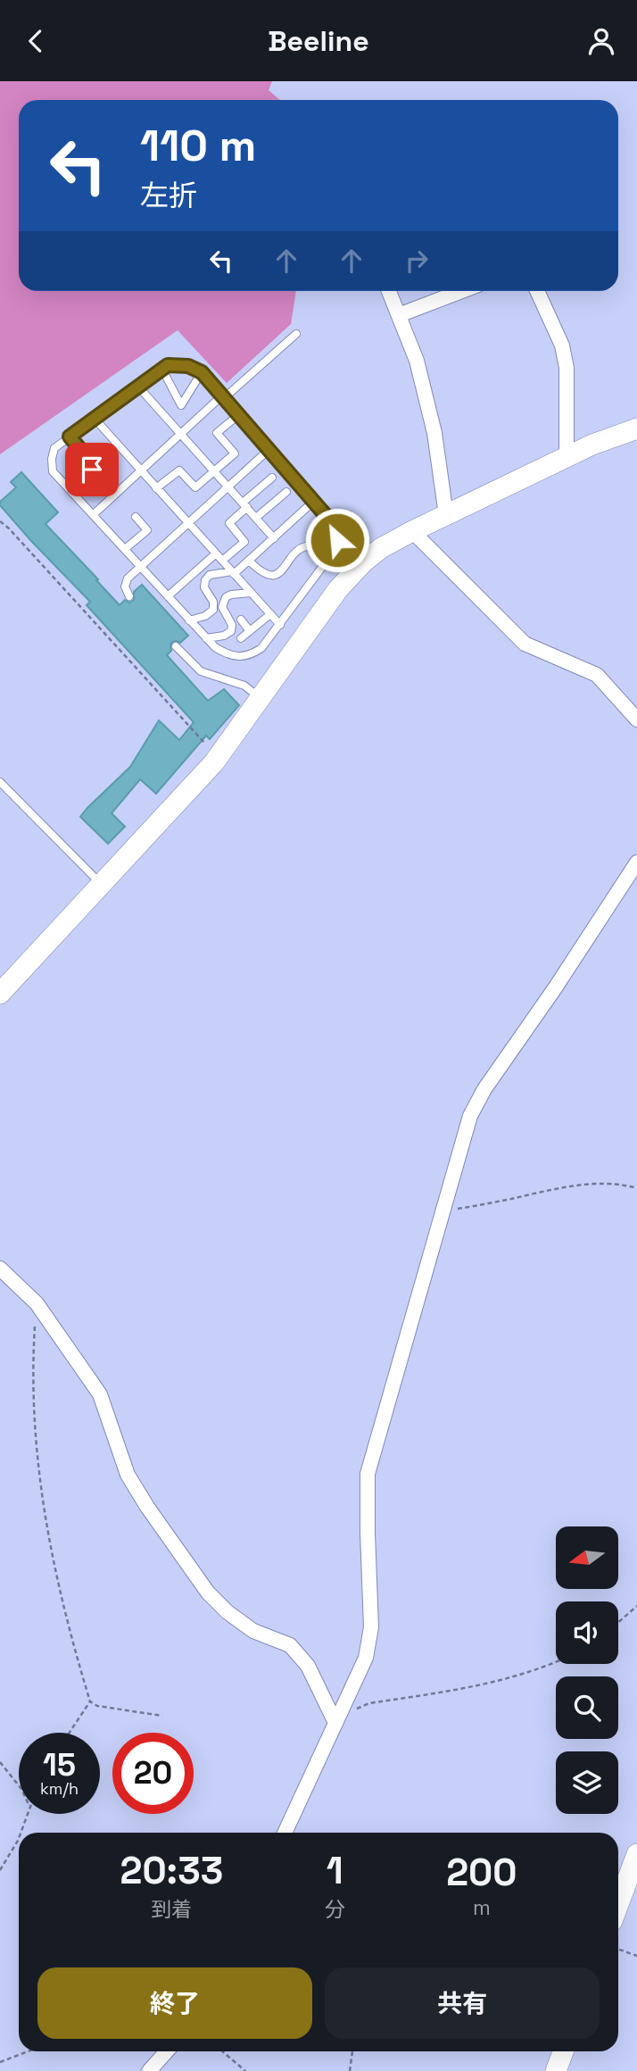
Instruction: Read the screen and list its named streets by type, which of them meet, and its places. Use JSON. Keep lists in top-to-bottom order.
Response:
{
  "north": "left",
  "page": {
    "header": "Beeline",
    "turn": ["110 m", "左折"],
    "speed": "15 km/h",
    "limit": "20",
    "eta": [
      "20:33",
      "到着",
      "1",
      "分",
      "200",
      "m"
    ],
    "buttons": ["終了", "共有"]
  }
}
